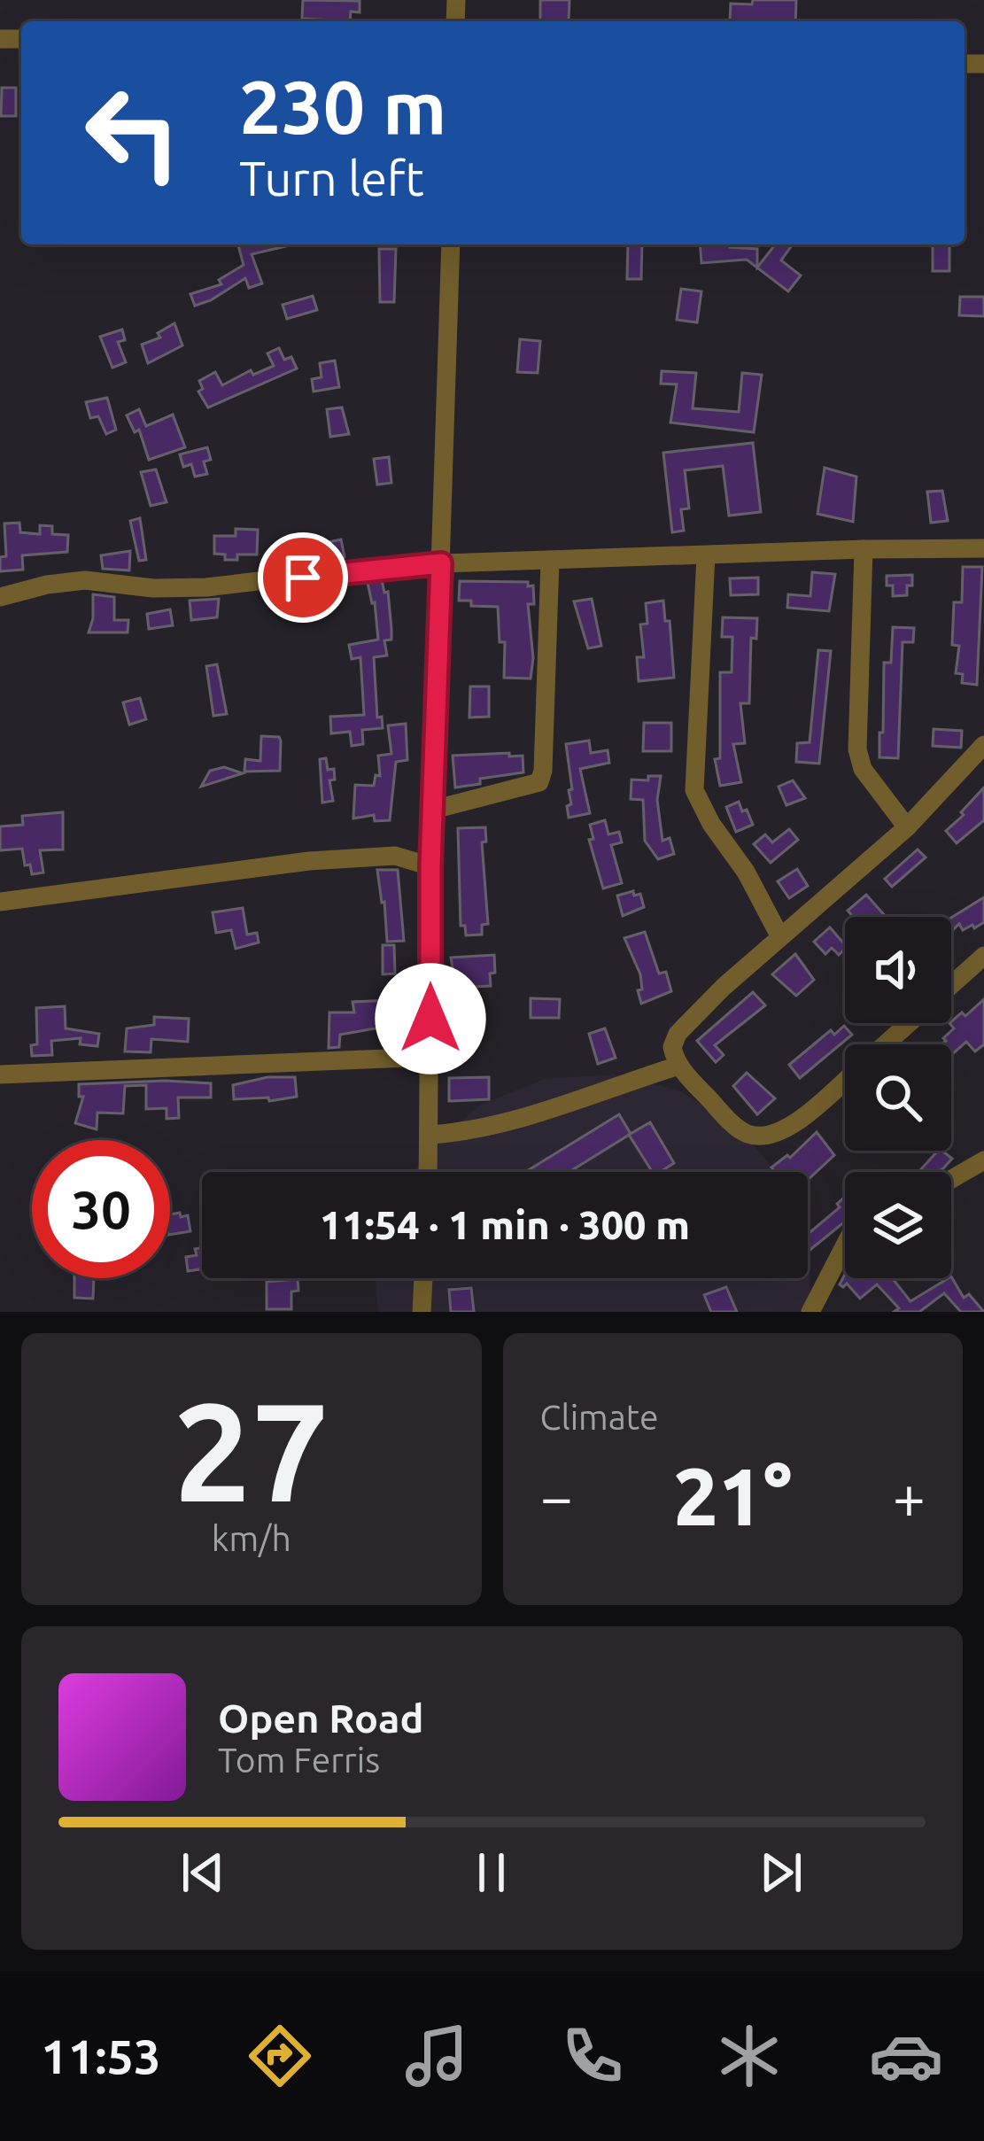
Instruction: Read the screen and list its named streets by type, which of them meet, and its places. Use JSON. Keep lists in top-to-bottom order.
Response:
{
  "page": {
    "turn": ["230 m", "Turn left"],
    "limit": "30",
    "trip": "11:54 · 1 min · 300 m",
    "tile": [
      ["27", "km/h"],
      "Climate"
    ],
    "heat": ["−", "21°", "+"],
    "song": ["Open Road", "Tom Ferris"],
    "tabs": "11:53"
  }
}
